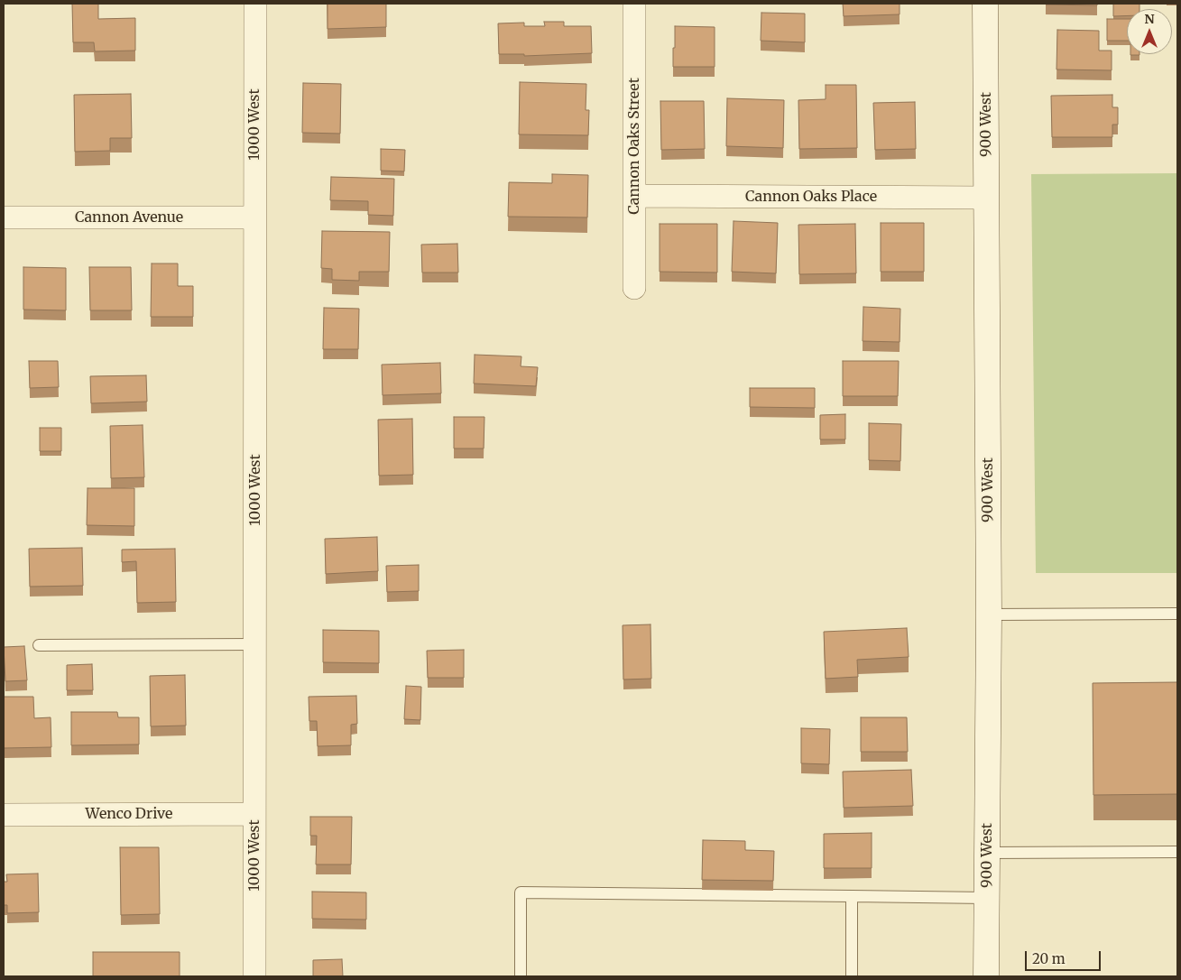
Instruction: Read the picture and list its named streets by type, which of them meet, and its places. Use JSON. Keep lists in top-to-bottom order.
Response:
{
  "streets": {
    "main road": ["900 West"],
    "street": [
      "1000 West",
      "Cannon Oaks Street",
      "Cannon Oaks Place",
      "Cannon Avenue",
      "Wenco Drive"
    ]
  },
  "crossings": [
    ["1000 West", "Cannon Avenue"],
    ["1000 West", "Wenco Drive"],
    ["900 West", "Cannon Oaks Place"],
    ["Cannon Oaks Street", "Cannon Oaks Place"]
  ],
  "scale_bar": "20 m",
  "north": "top"
}
